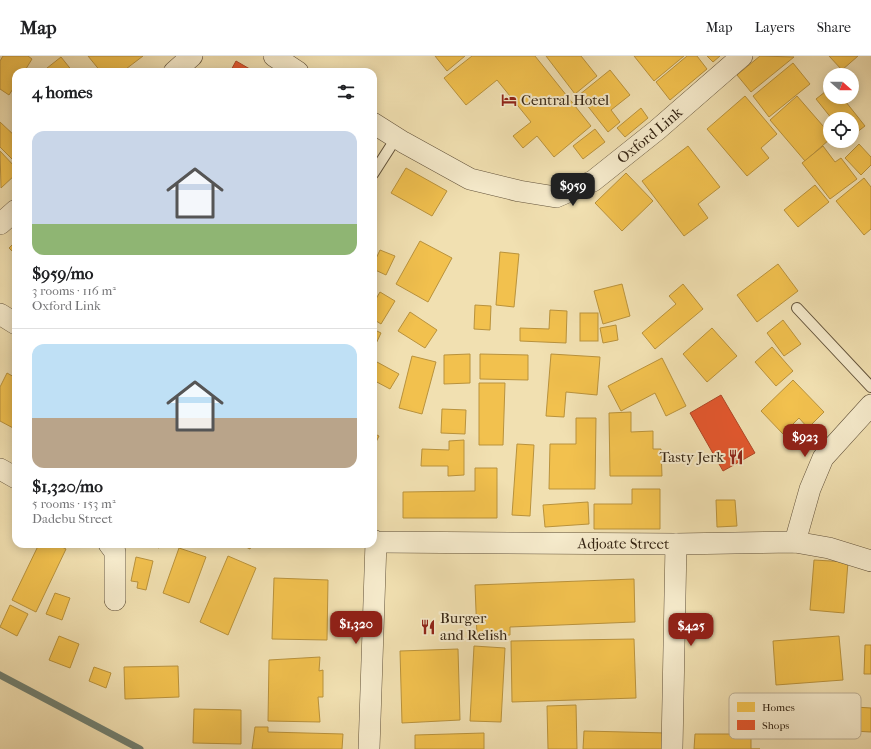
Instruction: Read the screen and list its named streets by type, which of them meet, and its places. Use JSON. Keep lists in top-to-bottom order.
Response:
{
  "streets": {
    "street": ["Oxford Link", "Adjoate Street"]
  },
  "places": {
    "hotel": ["Central Hotel"],
    "restaurant": ["Tasty Jerk", "Burger and Relish"]
  },
  "legend": ["Homes", "Shops"],
  "north": "right",
  "page": {
    "header": "Map",
    "nav": ["Map", "Layers", "Share"],
    "heading": "4 homes",
    "list": [
      {
        "name": "$959/mo",
        "note": "3 rooms · 116 m² · Oxford Link"
      },
      {
        "name": "$1,320/mo",
        "note": "5 rooms · 153 m² · Dadebu Street"
      }
    ],
    "price": [
      "$959",
      "$923",
      "$1,320",
      "$425"
    ]
  }
}
